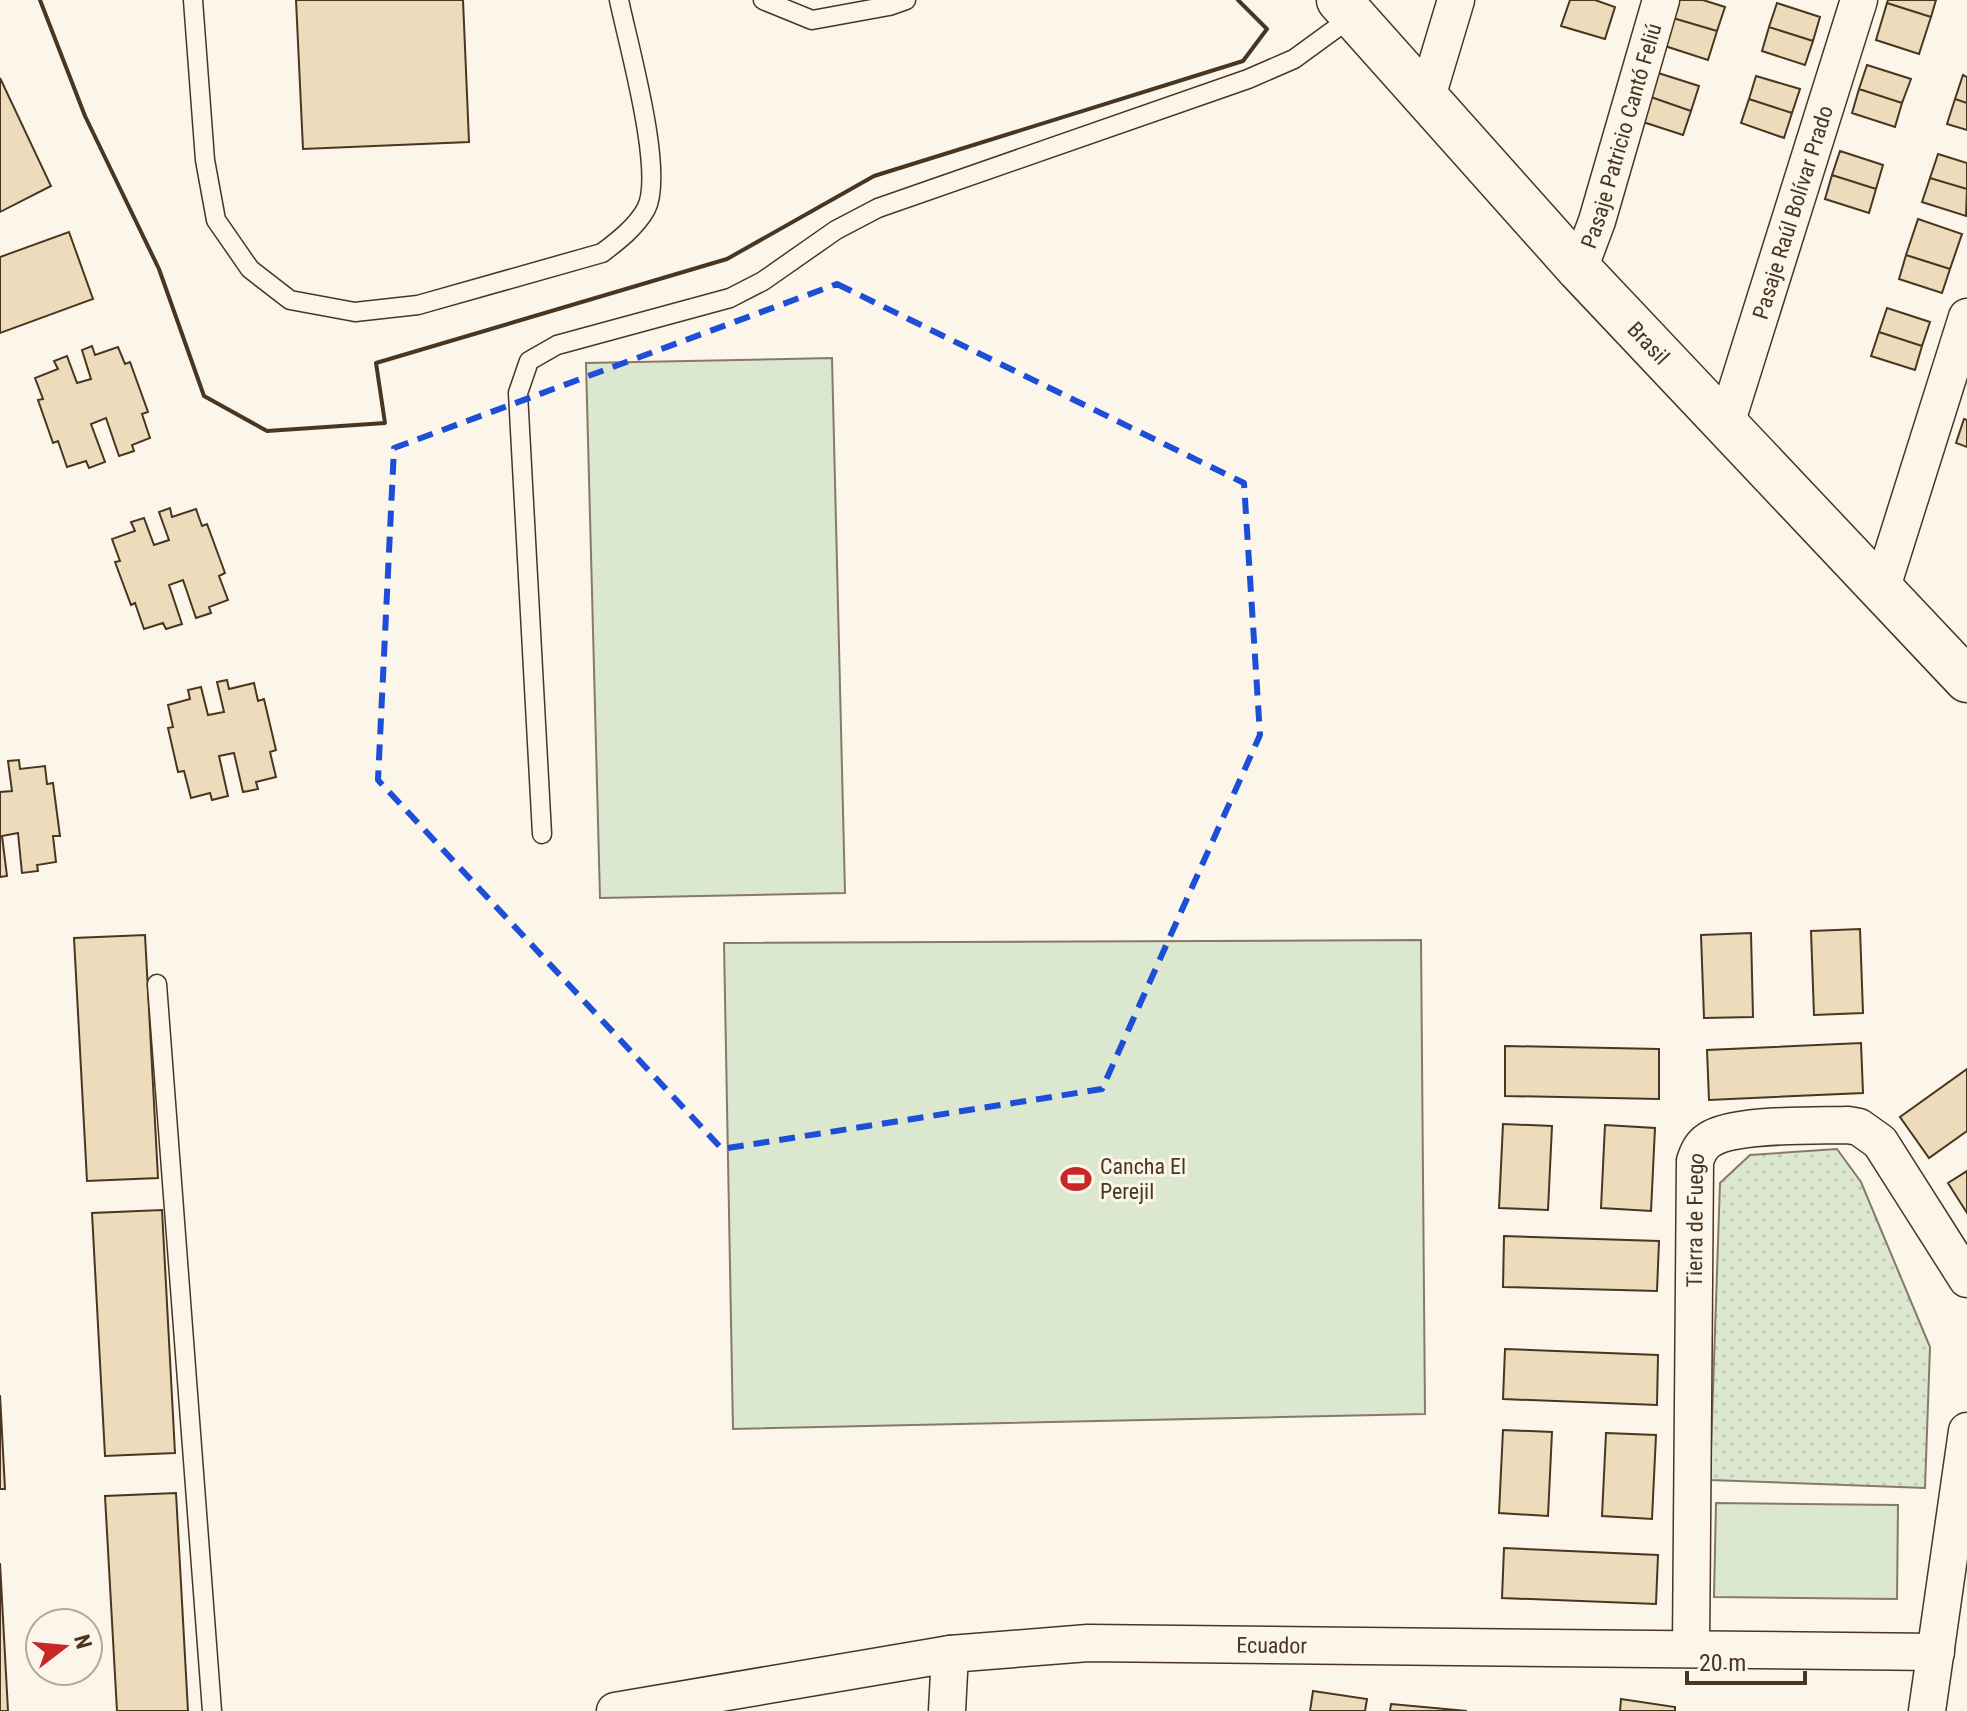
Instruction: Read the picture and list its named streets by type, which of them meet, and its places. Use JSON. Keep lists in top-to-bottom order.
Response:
{
  "streets": {
    "main road": ["Brasil"],
    "street": [
      "Pasaje Patricio Cantó Feliú",
      "Pasaje Raúl Bolívar Prado",
      "Tierra de Fuego",
      "Ecuador"
    ]
  },
  "crossings": [
    ["Pasaje Patricio Cantó Feliú", "Brasil"],
    ["Pasaje Raúl Bolívar Prado", "Brasil"],
    ["Tierra de Fuego", "Ecuador"]
  ],
  "places": {
    "sports": ["Cancha El Perejil"]
  },
  "scale_bar": "20 m",
  "north": "right"
}
